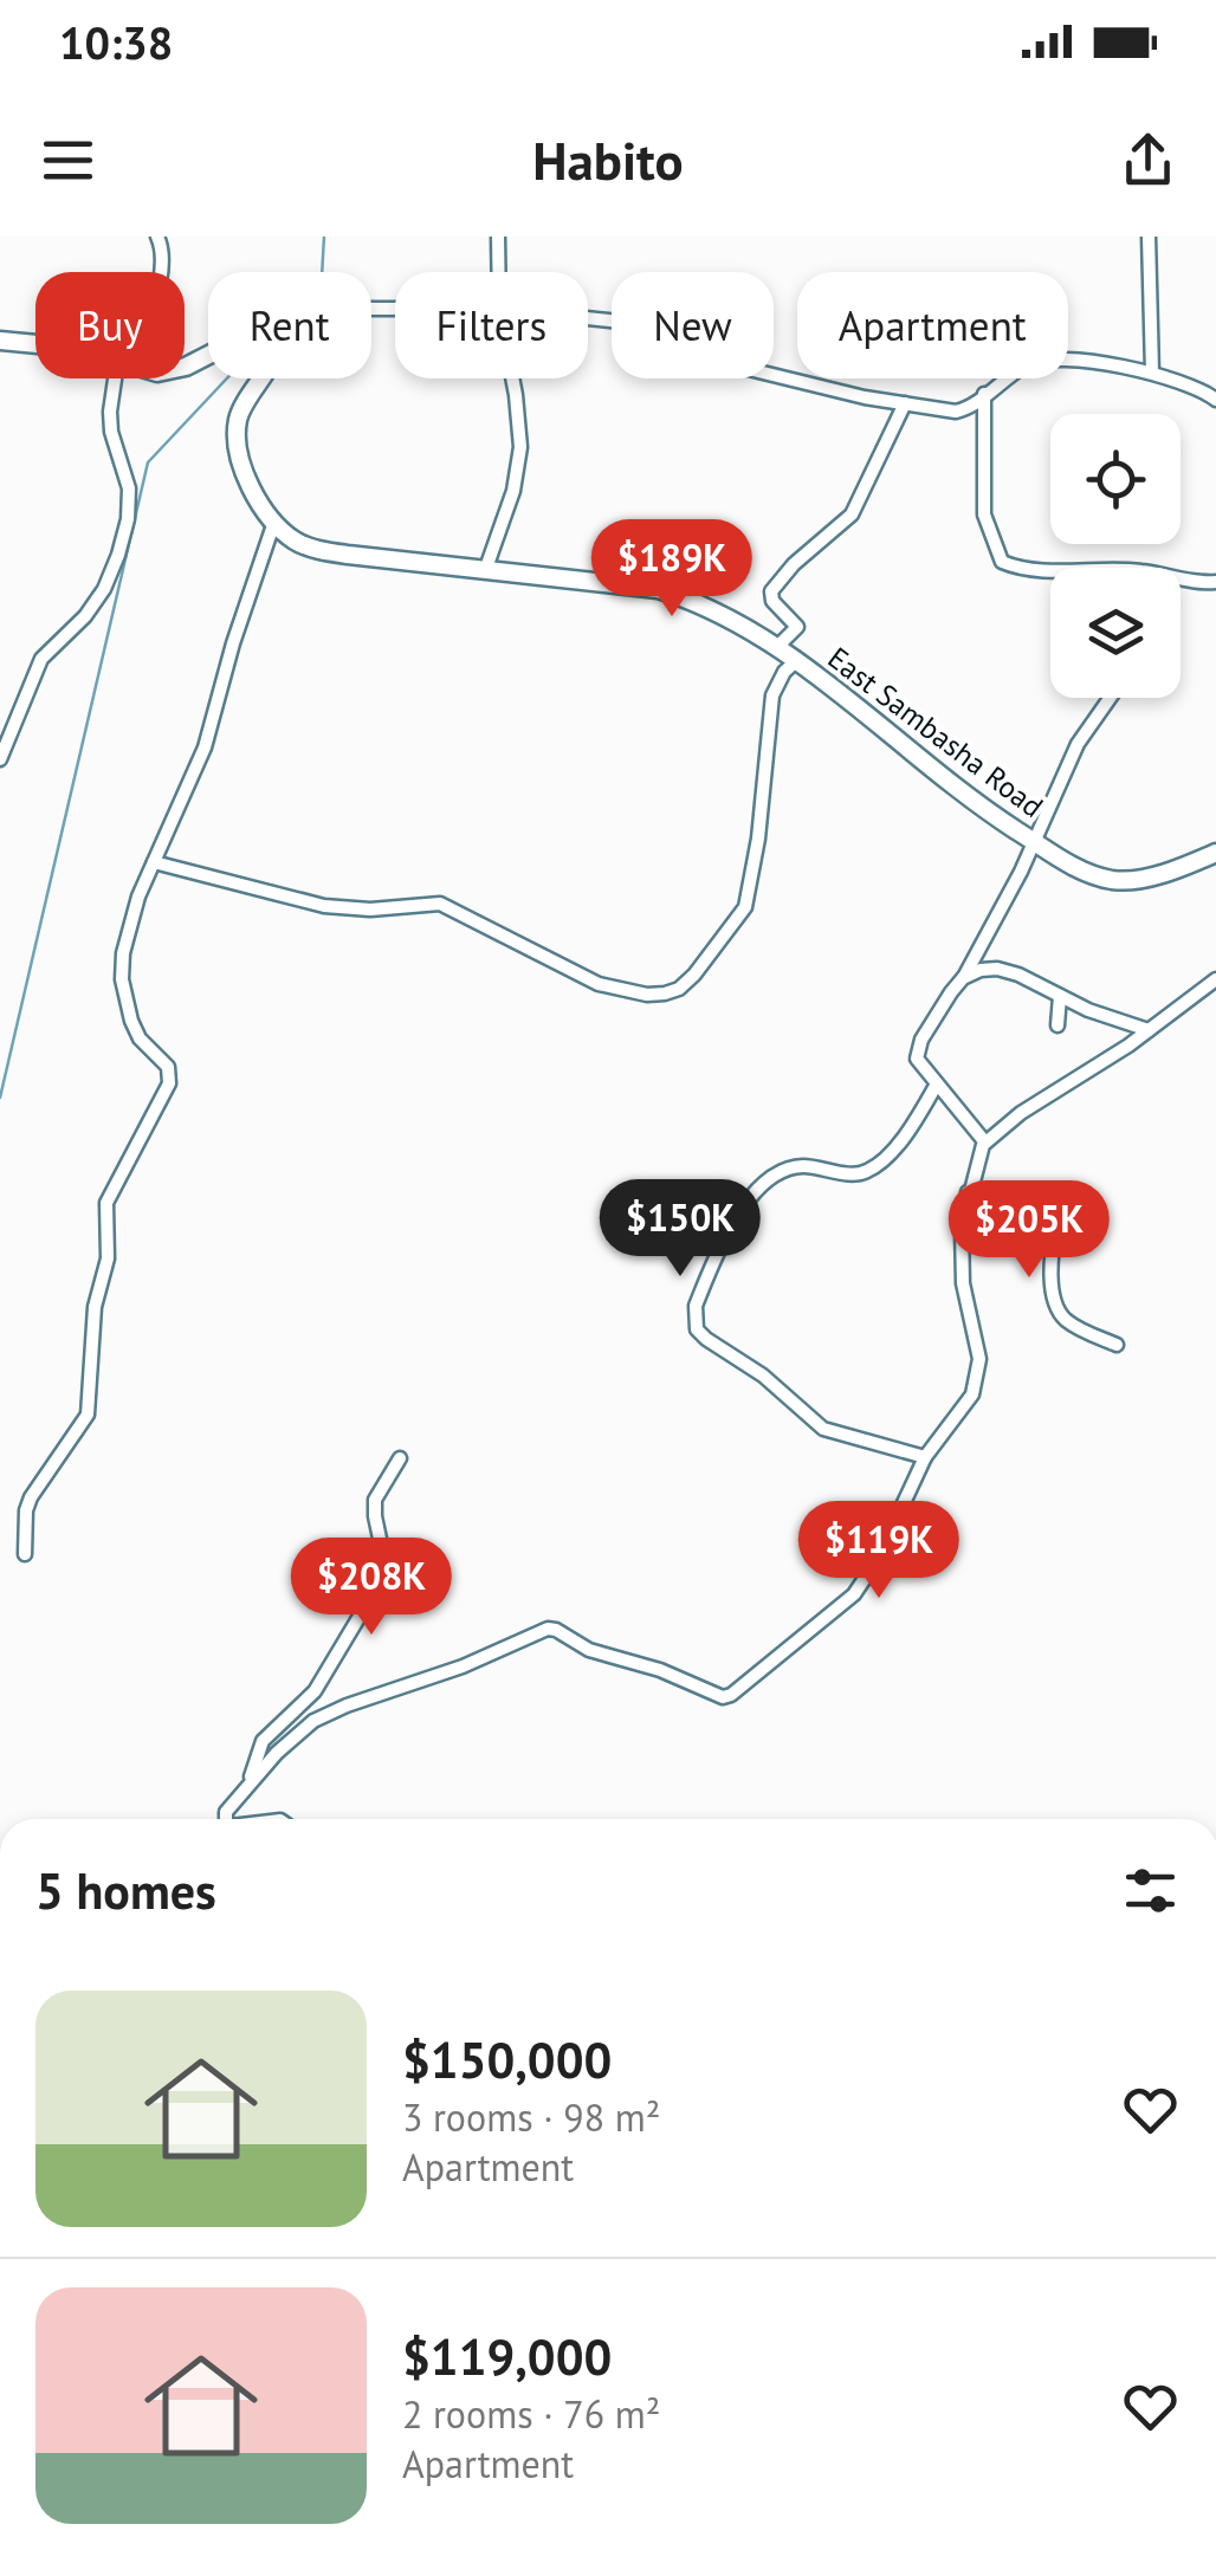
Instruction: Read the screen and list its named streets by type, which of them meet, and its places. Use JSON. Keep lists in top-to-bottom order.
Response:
{
  "streets": {
    "street": ["East Sambasha Road"]
  },
  "page": {
    "status": "10:38",
    "header": "Habito",
    "chip": [
      "Buy",
      "Rent",
      "Filters",
      "New",
      "Apartment"
    ],
    "price": [
      "$189K",
      "$150K",
      "$205K",
      "$119K",
      "$208K"
    ],
    "heading": "5 homes",
    "list": [
      {
        "name": "$150,000",
        "note": "3 rooms · 98 m² · Apartment"
      },
      {
        "name": "$119,000",
        "note": "2 rooms · 76 m² · Apartment"
      }
    ]
  }
}
